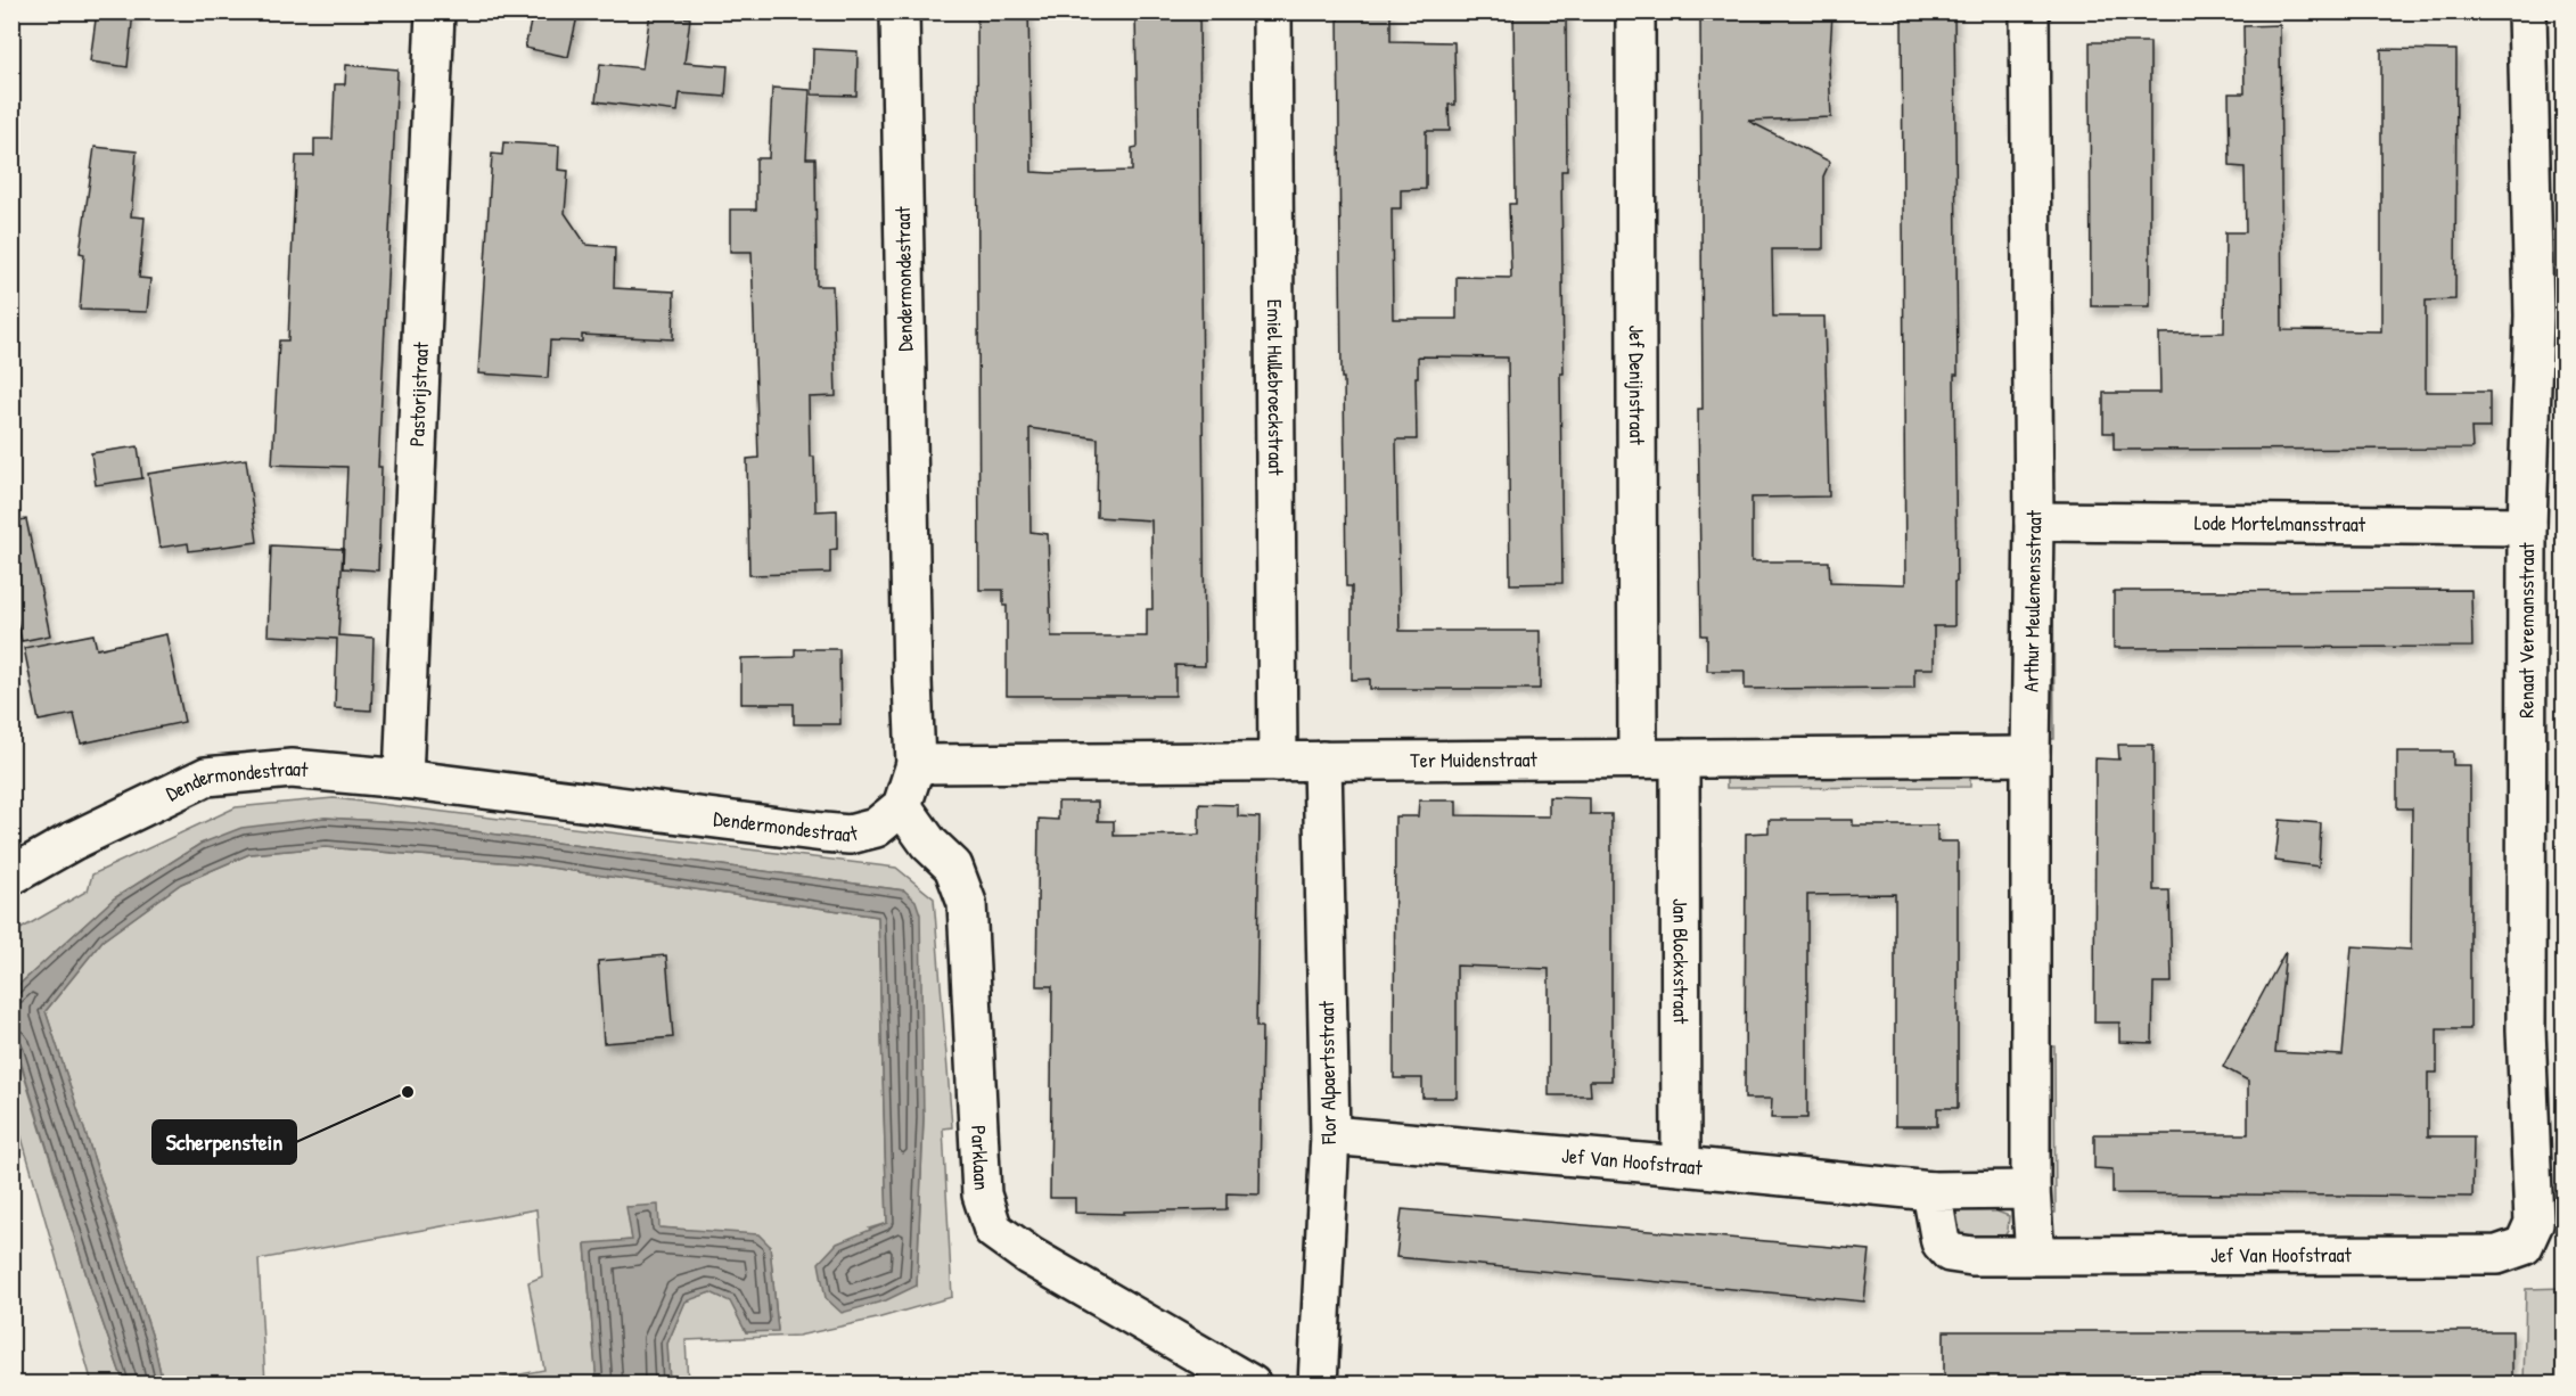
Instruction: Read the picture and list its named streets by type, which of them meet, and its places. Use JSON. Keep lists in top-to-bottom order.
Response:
{
  "streets": {
    "street": [
      "Dendermondestraat",
      "Jef Denijnstraat",
      "Emiel Hullebroeckstraat",
      "Pastorijstraat",
      "Lode Mortelmansstraat",
      "Arthur Meulemensstraat",
      "Renaat Veremansstraat",
      "Ter Muidenstraat",
      "Jan Blockxstraat",
      "Flor Alpaertsstraat",
      "Parklaan",
      "Jef Van Hoofstraat"
    ]
  },
  "crossings": [
    ["Dendermondestraat", "Pastorijstraat"],
    ["Dendermondestraat", "Ter Muidenstraat"],
    ["Dendermondestraat", "Parklaan"],
    ["Jef Denijnstraat", "Ter Muidenstraat"],
    ["Emiel Hullebroeckstraat", "Ter Muidenstraat"],
    ["Lode Mortelmansstraat", "Arthur Meulemensstraat"],
    ["Lode Mortelmansstraat", "Renaat Veremansstraat"],
    ["Arthur Meulemensstraat", "Ter Muidenstraat"],
    ["Arthur Meulemensstraat", "Jef Van Hoofstraat"],
    ["Renaat Veremansstraat", "Jef Van Hoofstraat"],
    ["Ter Muidenstraat", "Jan Blockxstraat"],
    ["Ter Muidenstraat", "Flor Alpaertsstraat"],
    ["Jan Blockxstraat", "Jef Van Hoofstraat"],
    ["Flor Alpaertsstraat", "Jef Van Hoofstraat"]
  ],
  "places": ["Scherpenstein"]
}
